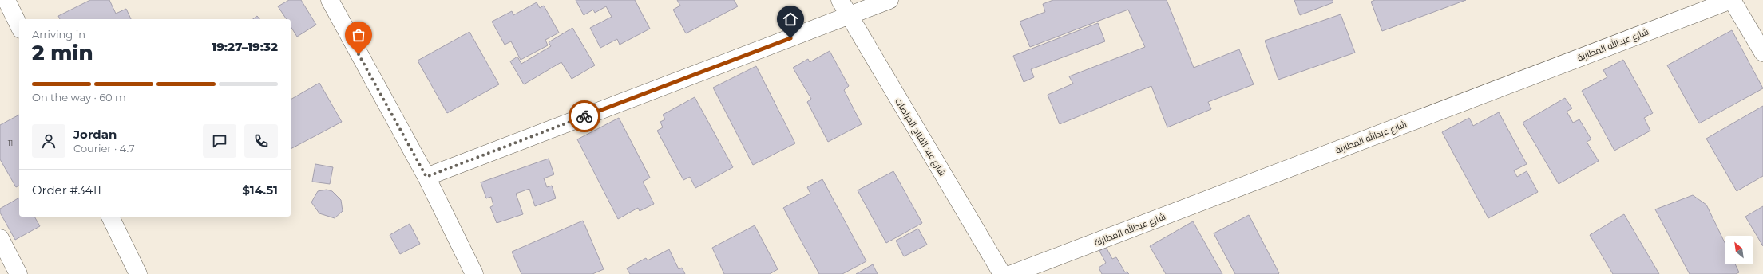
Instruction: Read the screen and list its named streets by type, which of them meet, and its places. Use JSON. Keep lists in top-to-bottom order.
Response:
{
  "streets": {
    "street": ["شارع عبدالله المطارنة", "شارع عبد الفتاح الحياصات"]
  },
  "house_numbers": ["11"],
  "north": "top left",
  "page": {
    "heading": ["2 min", "Arriving in", "19:27–19:32"],
    "panel": [
      "Jordan",
      "Courier · 4.7",
      "Order #3411",
      "$14.51"
    ],
    "bar": "On the way · 60 m"
  }
}
